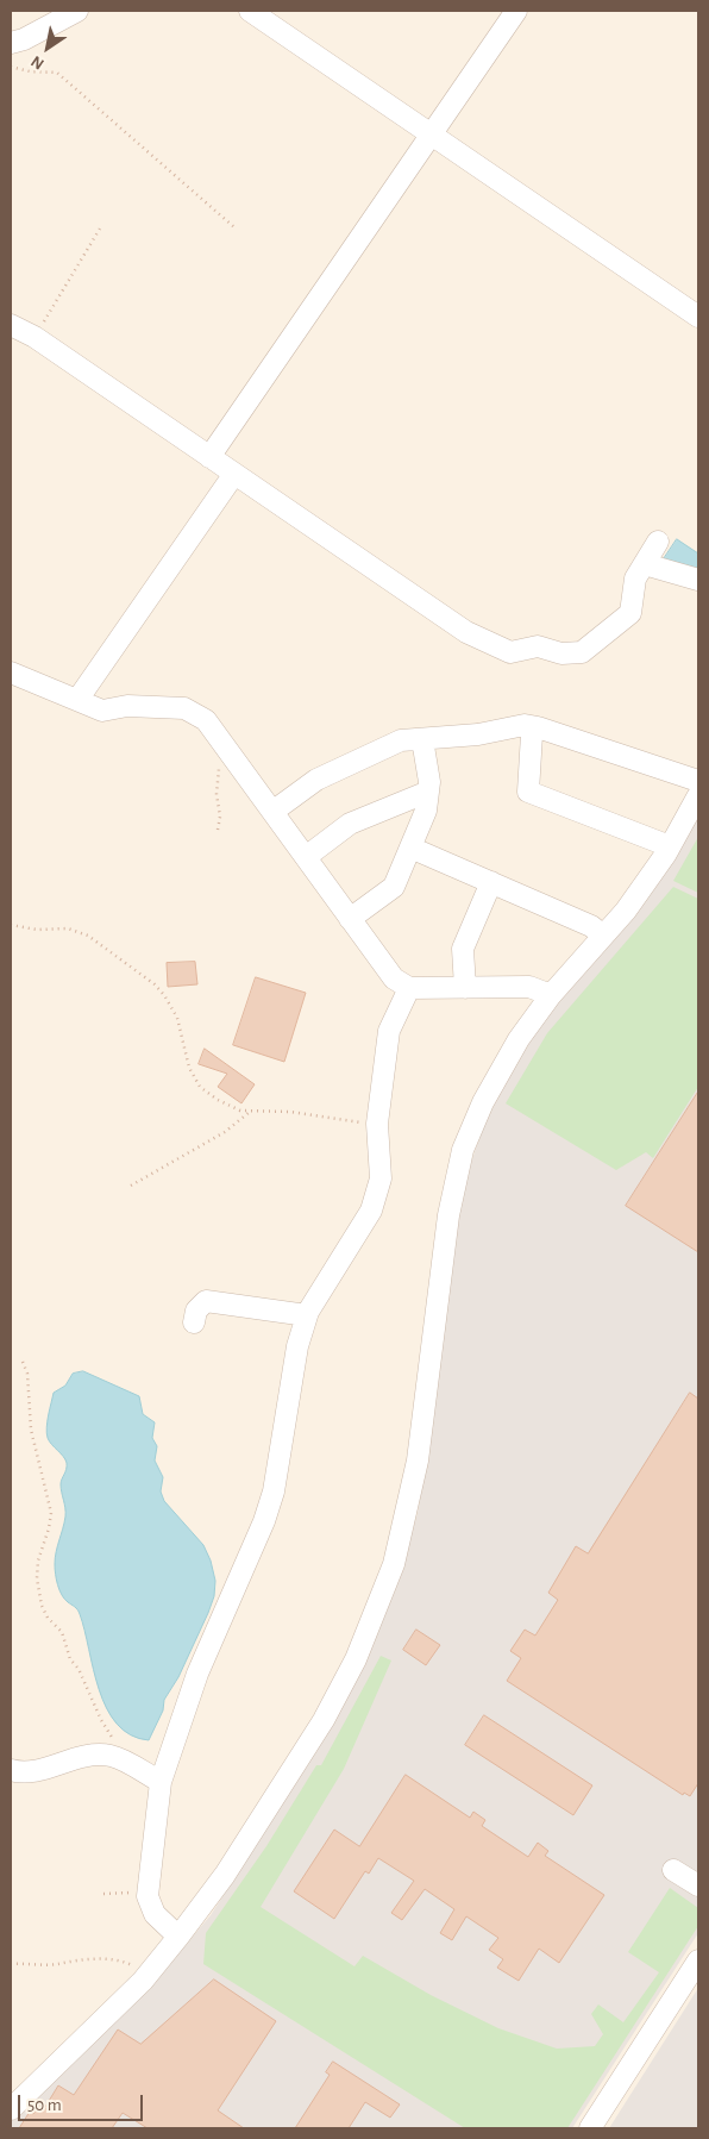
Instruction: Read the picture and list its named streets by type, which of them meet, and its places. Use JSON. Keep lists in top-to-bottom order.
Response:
{
  "scale_bar": "50 m",
  "north": "bottom left"
}
